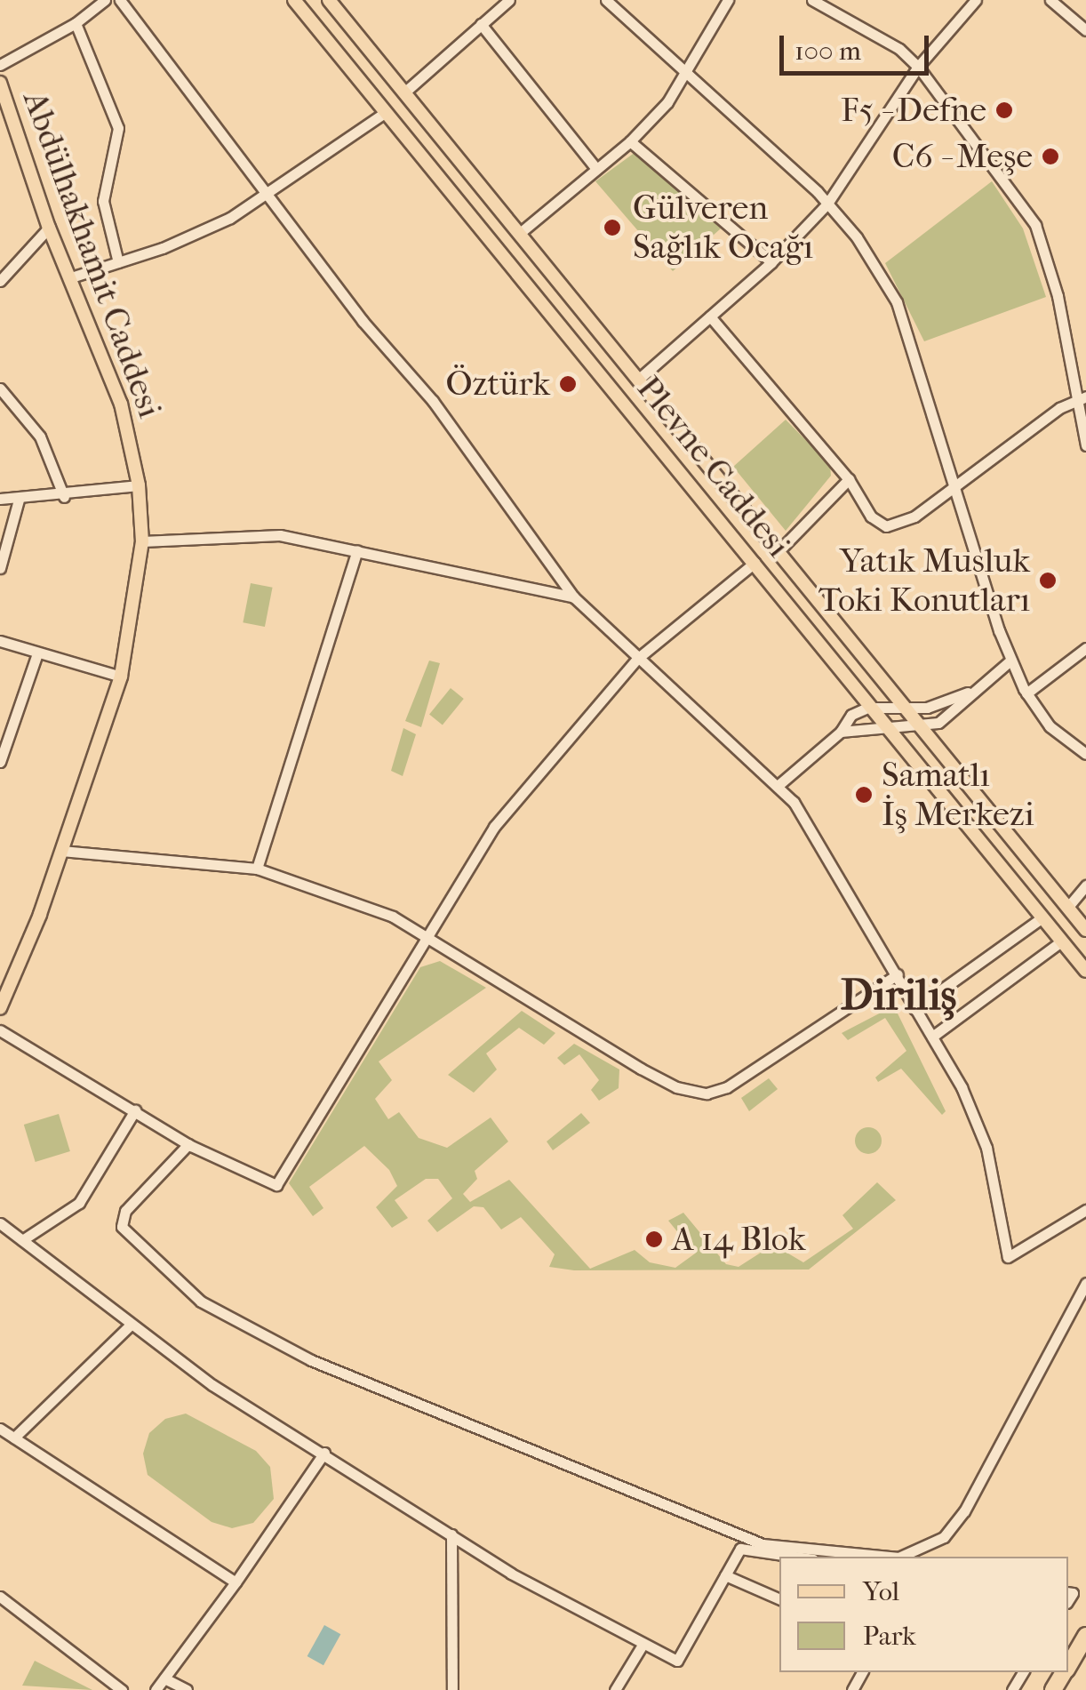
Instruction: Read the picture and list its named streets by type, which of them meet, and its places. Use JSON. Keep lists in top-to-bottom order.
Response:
{
  "streets": {
    "main road": ["Abdülhakhamit Caddesi", "Plevne Caddesi"]
  },
  "districts": ["Diriliş"],
  "places": [
    "F5 - Defne",
    "C6 - Meşe",
    "Gülveren Sağlık Ocağı",
    "Öztürk",
    "Yatık Musluk Toki Konutları",
    "Samatlı İş Merkezi",
    "A 14 Blok"
  ],
  "legend": ["Yol", "Park"],
  "scale_bar": "100 m"
}
